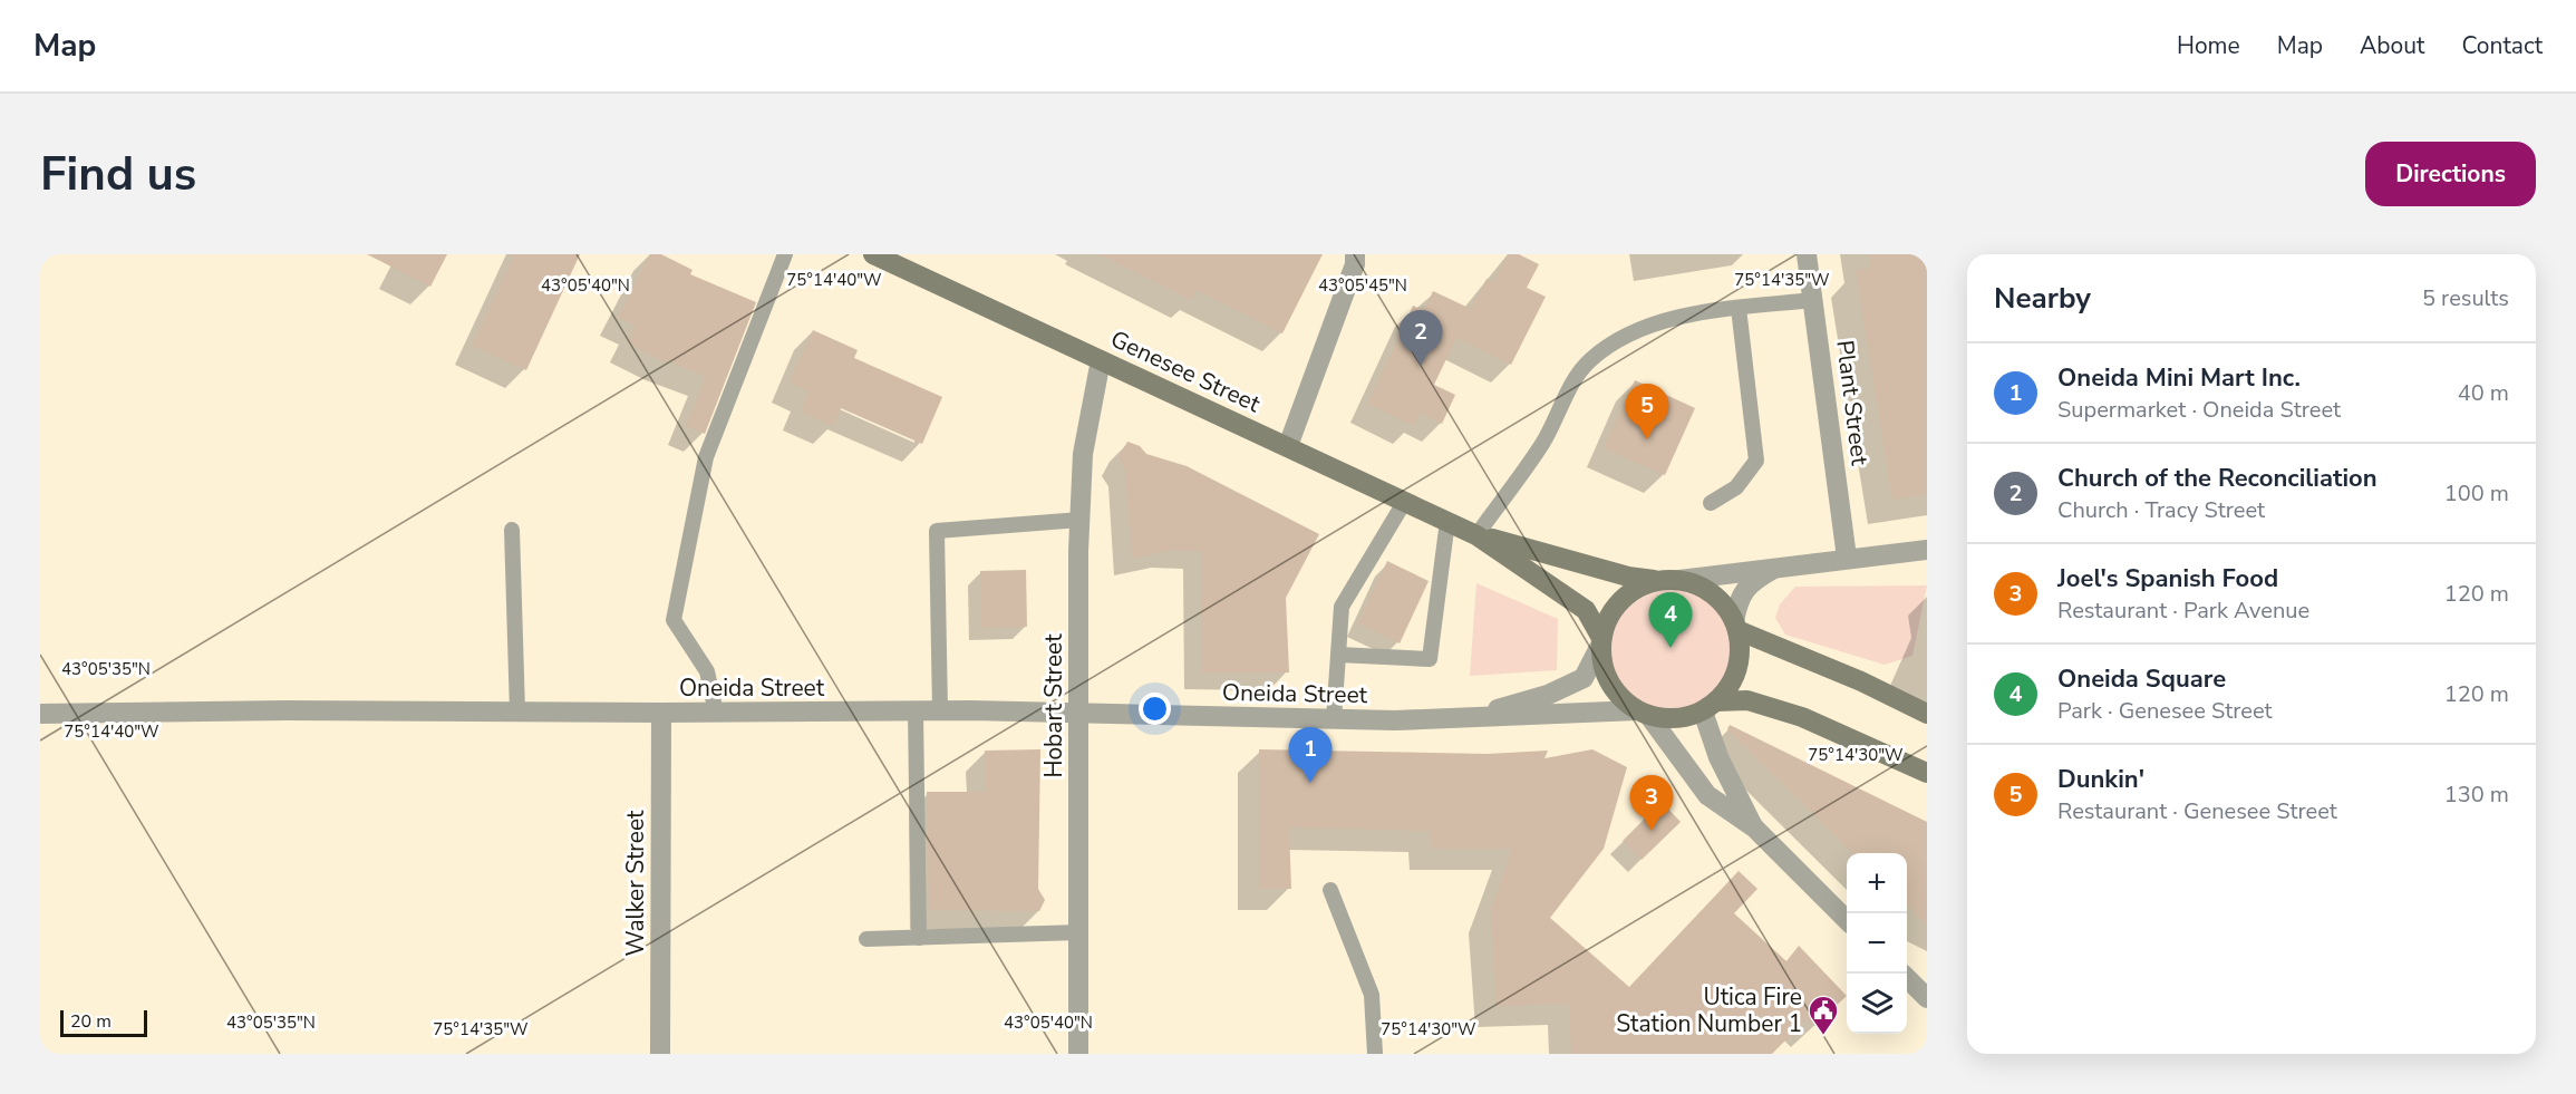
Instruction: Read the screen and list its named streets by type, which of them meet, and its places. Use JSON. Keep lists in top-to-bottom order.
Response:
{
  "streets": {
    "main road": ["Genesee Street"],
    "street": [
      "Plant Street",
      "Oneida Street",
      "Hobart Street",
      "Walker Street"
    ]
  },
  "crossings": [
    ["Genesee Street", "Oneida Street"],
    ["Genesee Street", "Hobart Street"],
    ["Oneida Street", "Hobart Street"],
    ["Oneida Street", "Walker Street"]
  ],
  "places": {
    "public building": ["Utica Fire Station Number 1"]
  },
  "scale_bar": "20 m",
  "page": {
    "header": "Map",
    "nav": [
      "Home",
      "Map",
      "About",
      "Contact"
    ],
    "buttons": "Directions",
    "title": "Find us",
    "heading": ["Nearby", "5 results"],
    "pins": [
      "2",
      "5",
      "4",
      "1",
      "3"
    ],
    "list": [
      {
        "mark": "1",
        "name": "Oneida Mini Mart Inc.",
        "note": "Supermarket · Oneida Street",
        "value": "40 m"
      },
      {
        "mark": "2",
        "name": "Church of the Reconciliation",
        "note": "Church · Tracy Street",
        "value": "100 m"
      },
      {
        "mark": "3",
        "name": "Joel's Spanish Food",
        "note": "Restaurant · Park Avenue",
        "value": "120 m"
      },
      {
        "mark": "4",
        "name": "Oneida Square",
        "note": "Park · Genesee Street",
        "value": "120 m"
      },
      {
        "mark": "5",
        "name": "Dunkin'",
        "note": "Restaurant · Genesee Street",
        "value": "130 m"
      }
    ],
    "map_buttons": ["+", "−"],
    "scale": "20 m"
  },
  "coordinates": [
    "75°14'40\"W",
    "75°14'35\"W",
    "43°05'45\"N",
    "43°05'40\"N",
    "43°05'35\"N",
    "75°14'30\"W"
  ]
}
